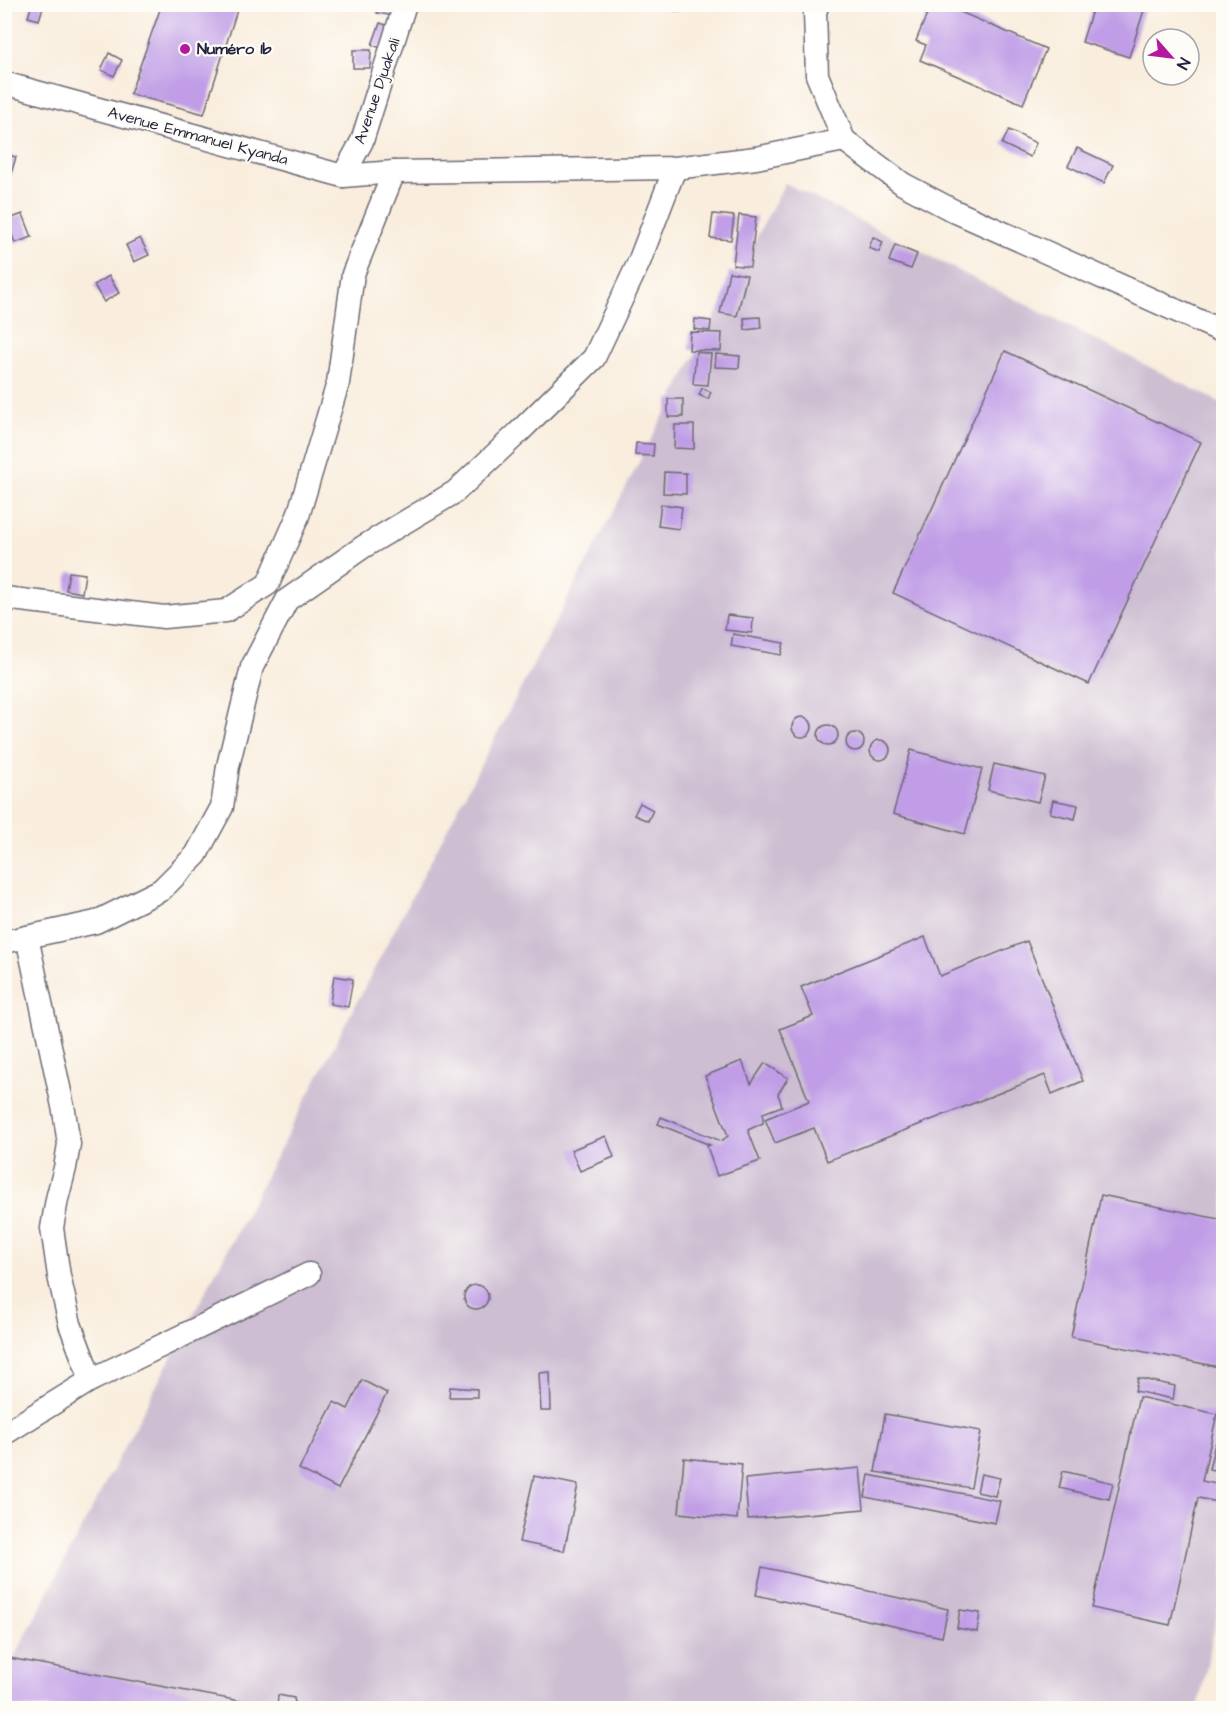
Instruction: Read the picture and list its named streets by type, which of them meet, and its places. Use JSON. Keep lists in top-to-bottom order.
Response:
{
  "streets": {
    "street": ["Avenue Djuakali", "Avenue Emmanuel Kyanda"]
  },
  "crossings": [
    ["Avenue Djuakali", "Avenue Emmanuel Kyanda"]
  ],
  "places": ["Numéro 1b"],
  "north": "bottom right"
}
